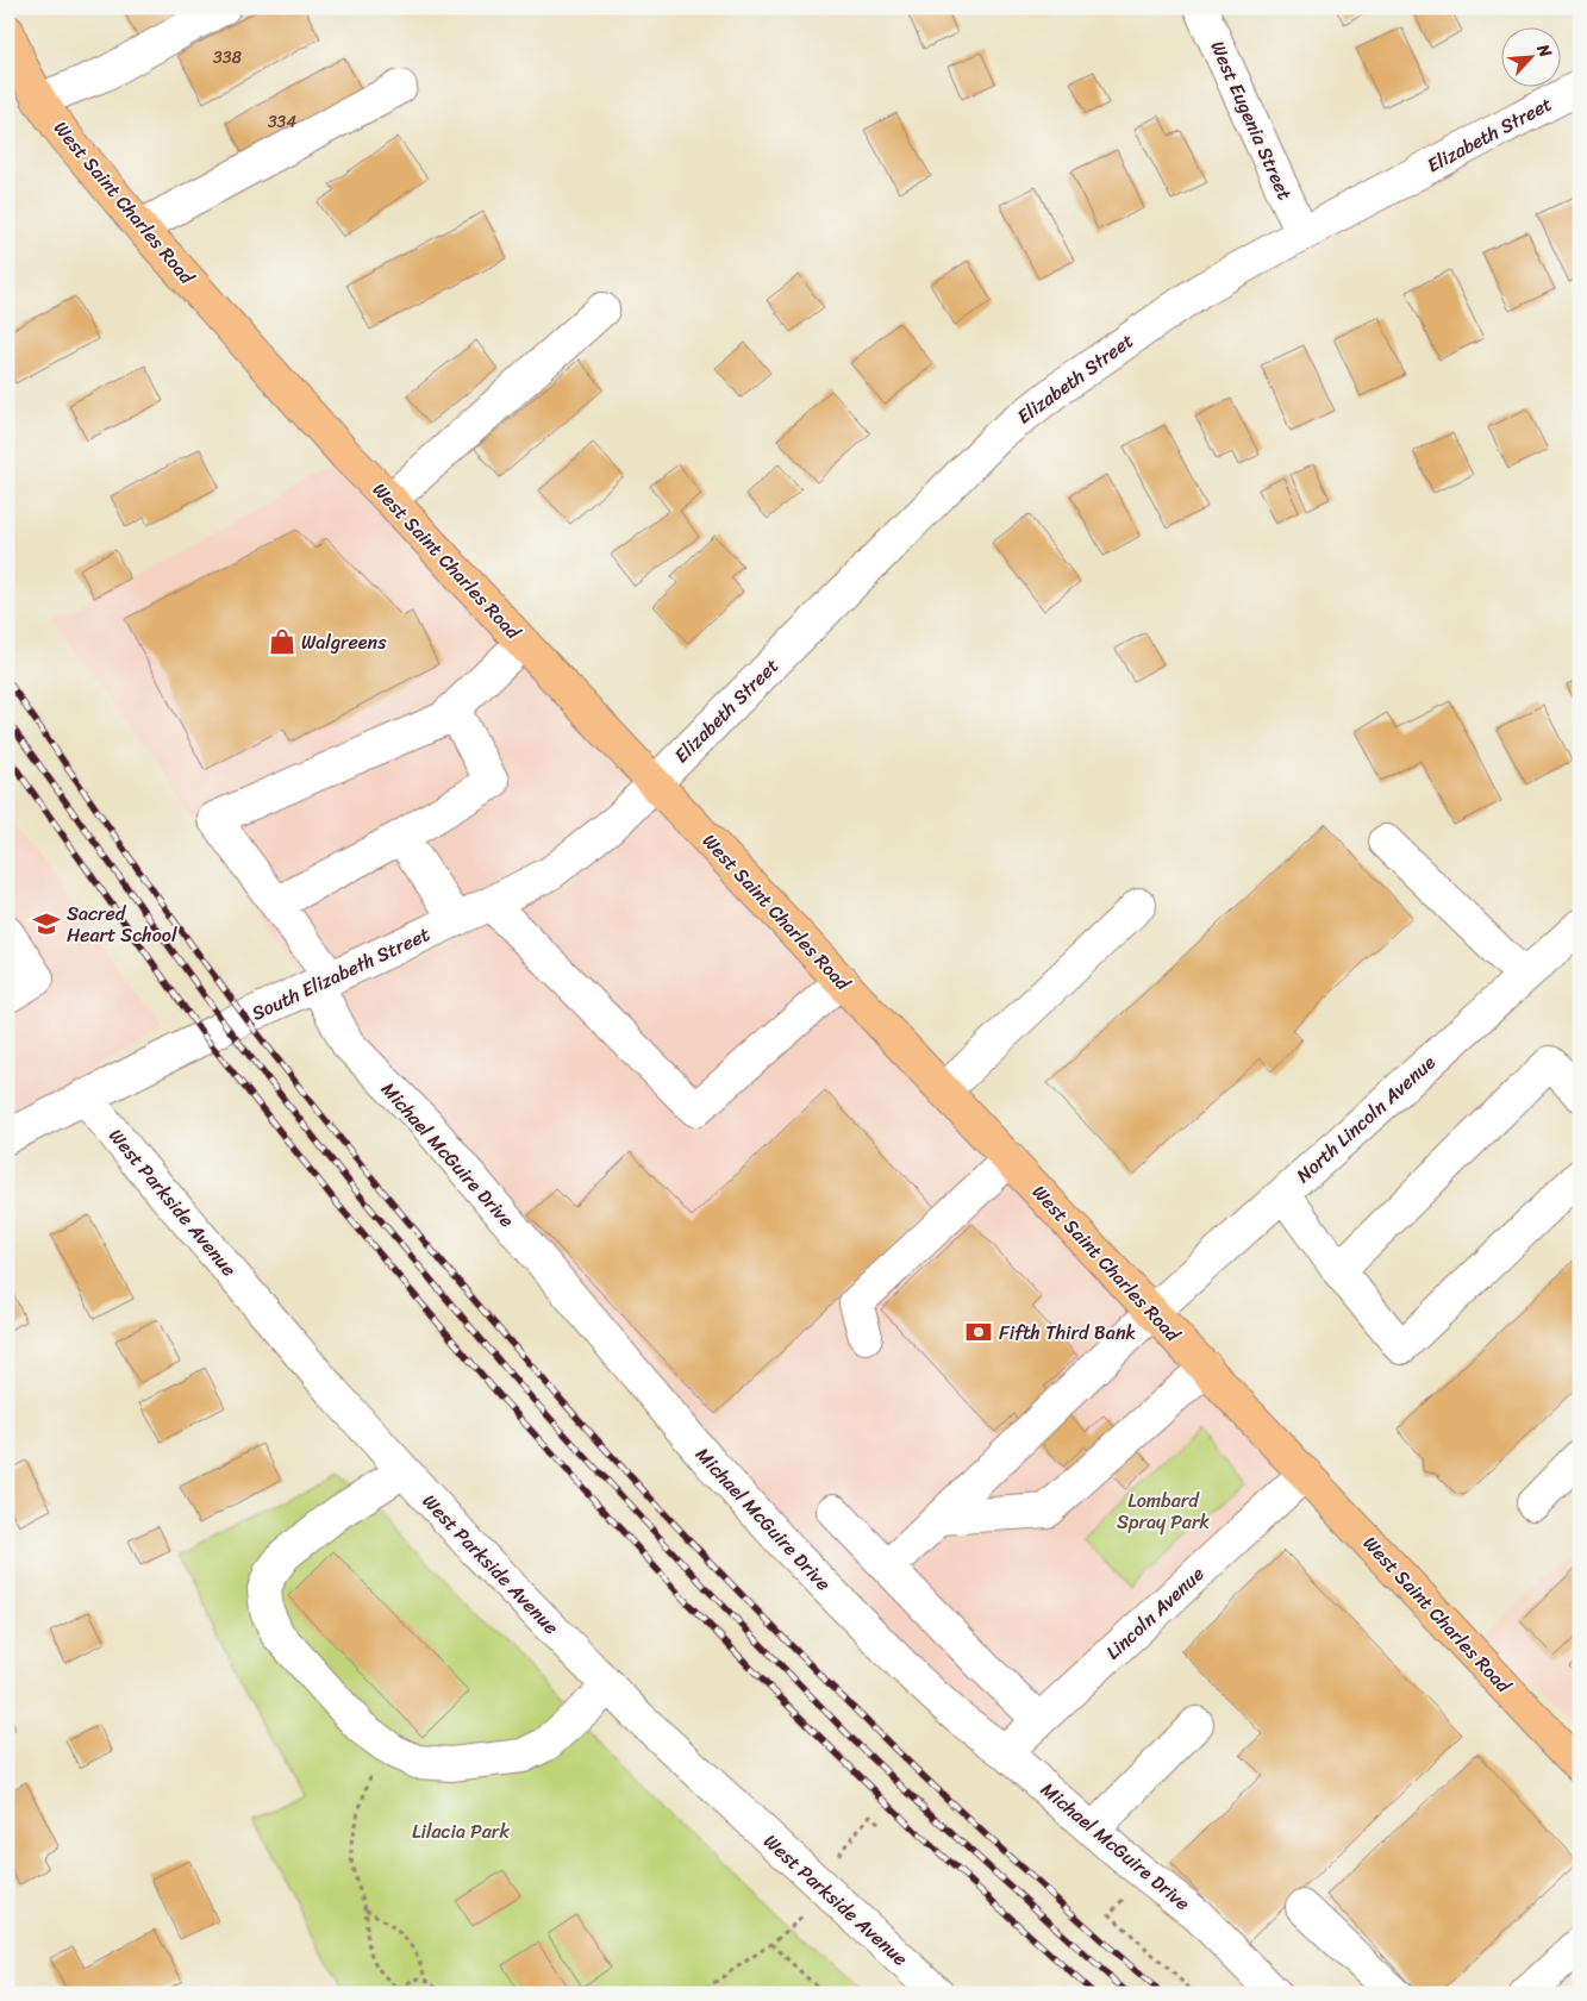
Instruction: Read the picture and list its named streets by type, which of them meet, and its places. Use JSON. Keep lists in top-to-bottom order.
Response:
{
  "streets": {
    "main road": ["West Saint Charles Road"],
    "street": [
      "West Eugenia Street",
      "Elizabeth Street",
      "South Elizabeth Street",
      "North Lincoln Avenue",
      "Michael McGuire Drive",
      "West Parkside Avenue",
      "Lincoln Avenue"
    ]
  },
  "crossings": [
    ["West Eugenia Street", "Elizabeth Street"],
    ["Elizabeth Street", "West Saint Charles Road"],
    ["Elizabeth Street", "South Elizabeth Street"],
    ["West Saint Charles Road", "South Elizabeth Street"],
    ["West Saint Charles Road", "North Lincoln Avenue"],
    ["West Saint Charles Road", "Lincoln Avenue"],
    ["South Elizabeth Street", "Michael McGuire Drive"],
    ["South Elizabeth Street", "West Parkside Avenue"],
    ["Michael McGuire Drive", "Lincoln Avenue"]
  ],
  "parks": ["Lombard Spray Park", "Lilacia Park"],
  "places": {
    "shop": ["Walgreens"],
    "school or university": ["Sacred Heart School"],
    "bank": ["Fifth Third Bank"]
  },
  "house_numbers": ["338", "334"],
  "north": "top right"
}
